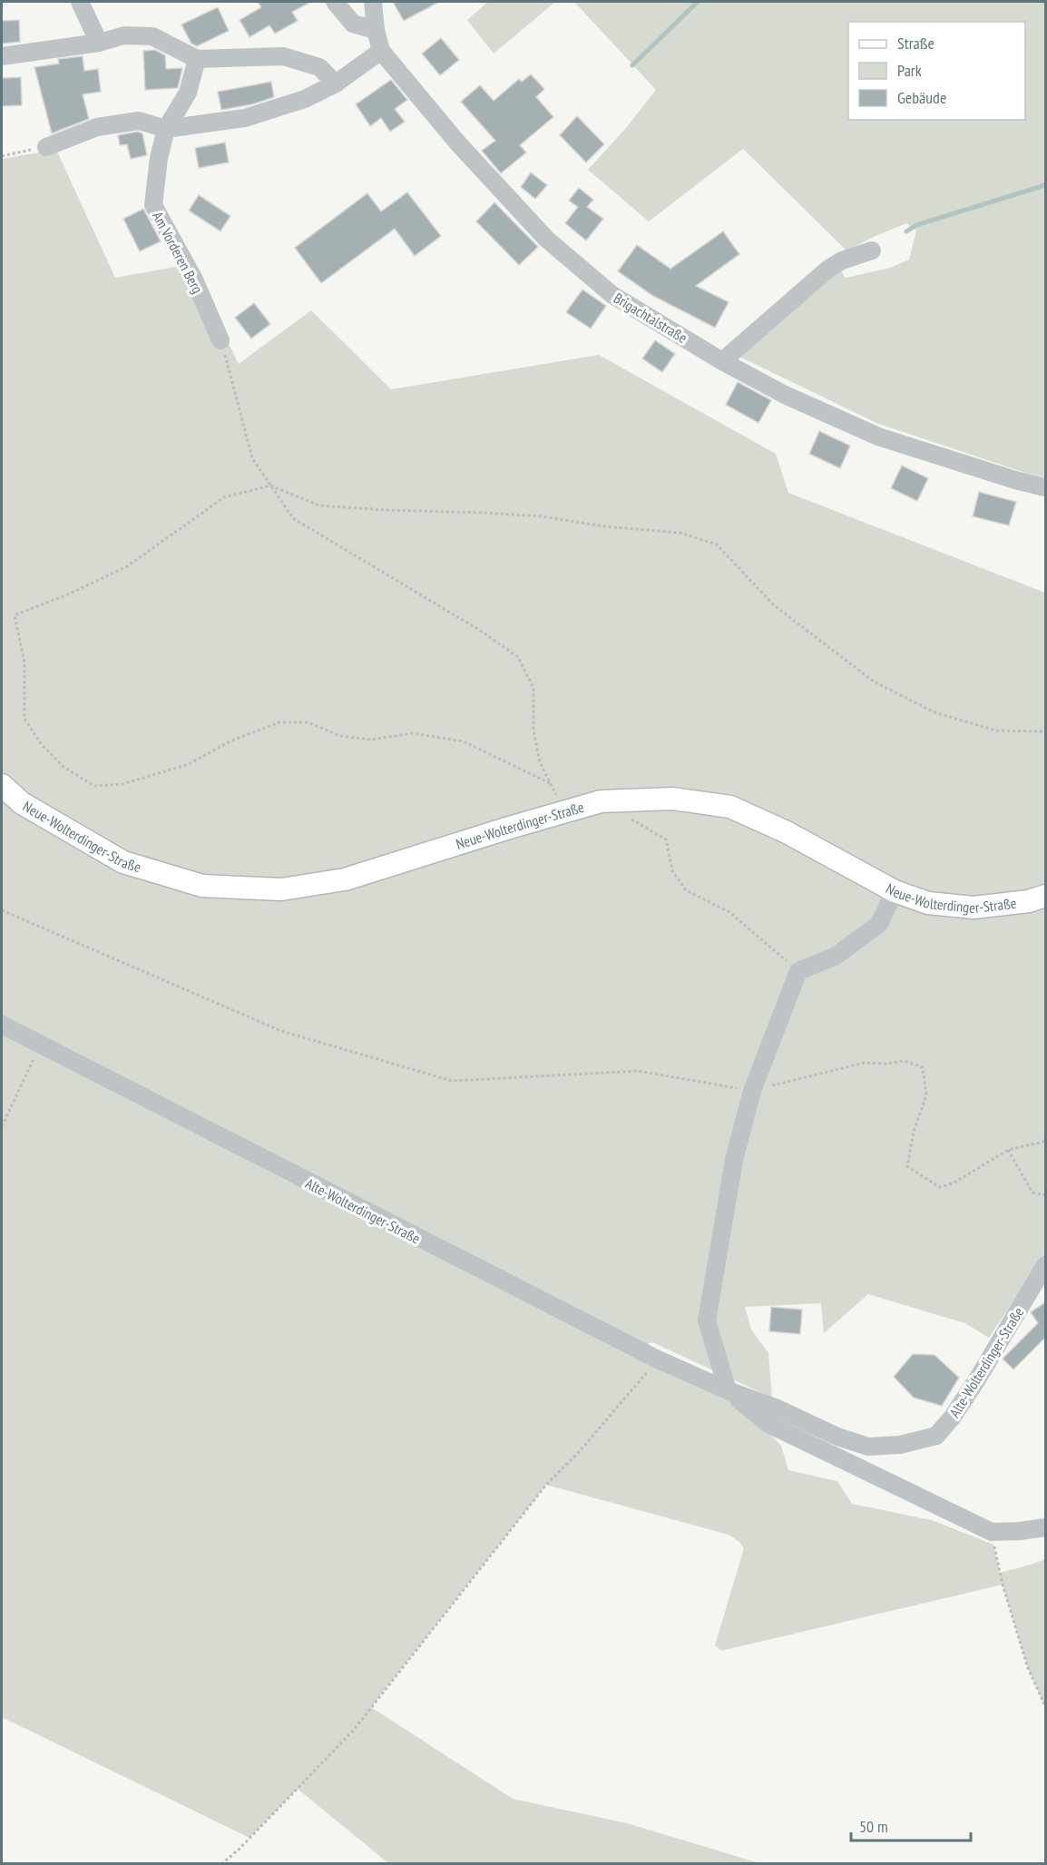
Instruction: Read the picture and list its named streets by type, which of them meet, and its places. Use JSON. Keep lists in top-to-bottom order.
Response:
{
  "streets": {
    "main road": ["Neue-Wolterdinger-Straße"],
    "street": ["Am Vorderen Berg", "Brigachtalstraße", "Alte-Wolterdinger-Straße"]
  },
  "legend": ["Straße", "Park", "Gebäude"],
  "scale_bar": "50 m"
}
